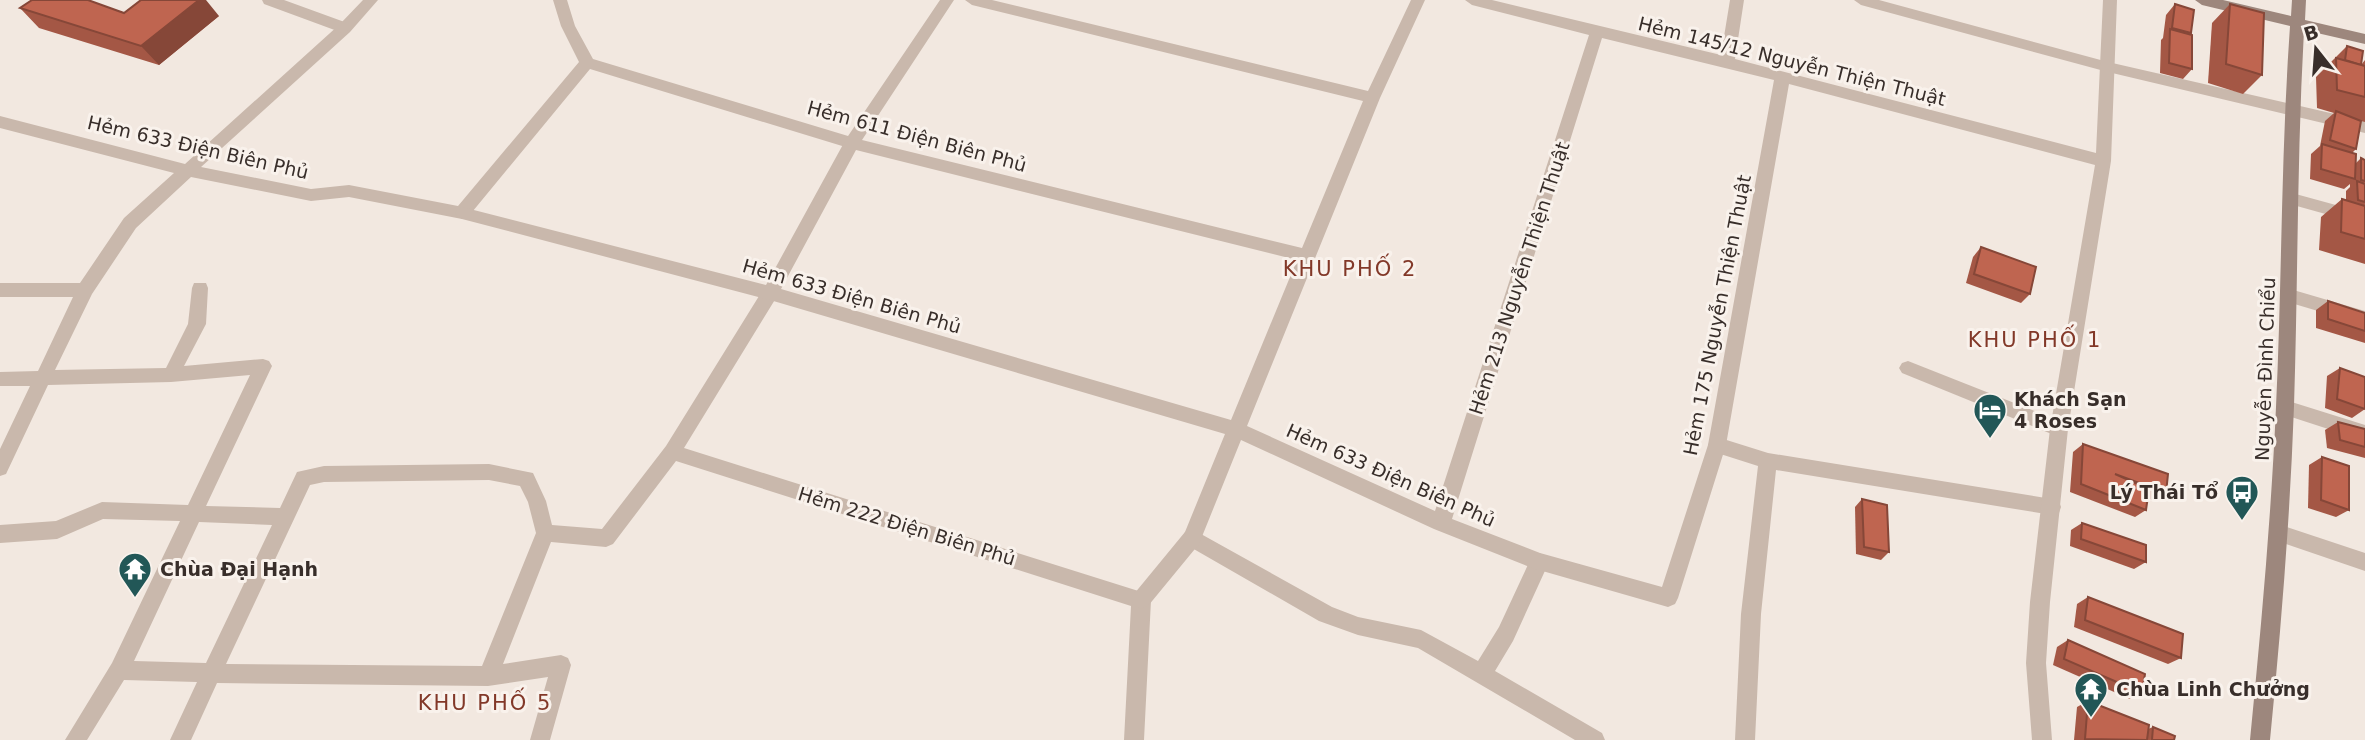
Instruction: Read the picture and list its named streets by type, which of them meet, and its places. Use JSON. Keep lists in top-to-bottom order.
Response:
{
  "streets": {
    "main road": ["Nguyễn Đình Chiểu"],
    "street": [
      "Hẻm 145/12 Nguyễn Thiện Thuật",
      "Hẻm 611 Ðiện Biên Phủ",
      "Hẻm 633 Ðiện Biên Phủ",
      "Hẻm 213 Nguyễn Thiện Thuật",
      "Hẻm 175 Nguyễn Thiện Thuật",
      "Hẻm 222 Ðiện Biên Phủ"
    ]
  },
  "crossings": [
    ["Hẻm 145/12 Nguyễn Thiện Thuật", "Hẻm 213 Nguyễn Thiện Thuật"],
    ["Hẻm 145/12 Nguyễn Thiện Thuật", "Hẻm 175 Nguyễn Thiện Thuật"],
    ["Hẻm 633 Ðiện Biên Phủ", "Hẻm 213 Nguyễn Thiện Thuật"],
    ["Hẻm 633 Ðiện Biên Phủ", "Hẻm 175 Nguyễn Thiện Thuật"]
  ],
  "districts": ["KHU PHỐ 2", "KHU PHỐ 1", "KHU PHỐ 5"],
  "places": {
    "hotel": ["Khách Sạn 4 Roses"],
    "bus stop": ["Lý Thái Tổ"],
    "temple": ["Chùa Đại Hạnh", "Chùa Linh Chưởng"]
  },
  "north": "top"
}
